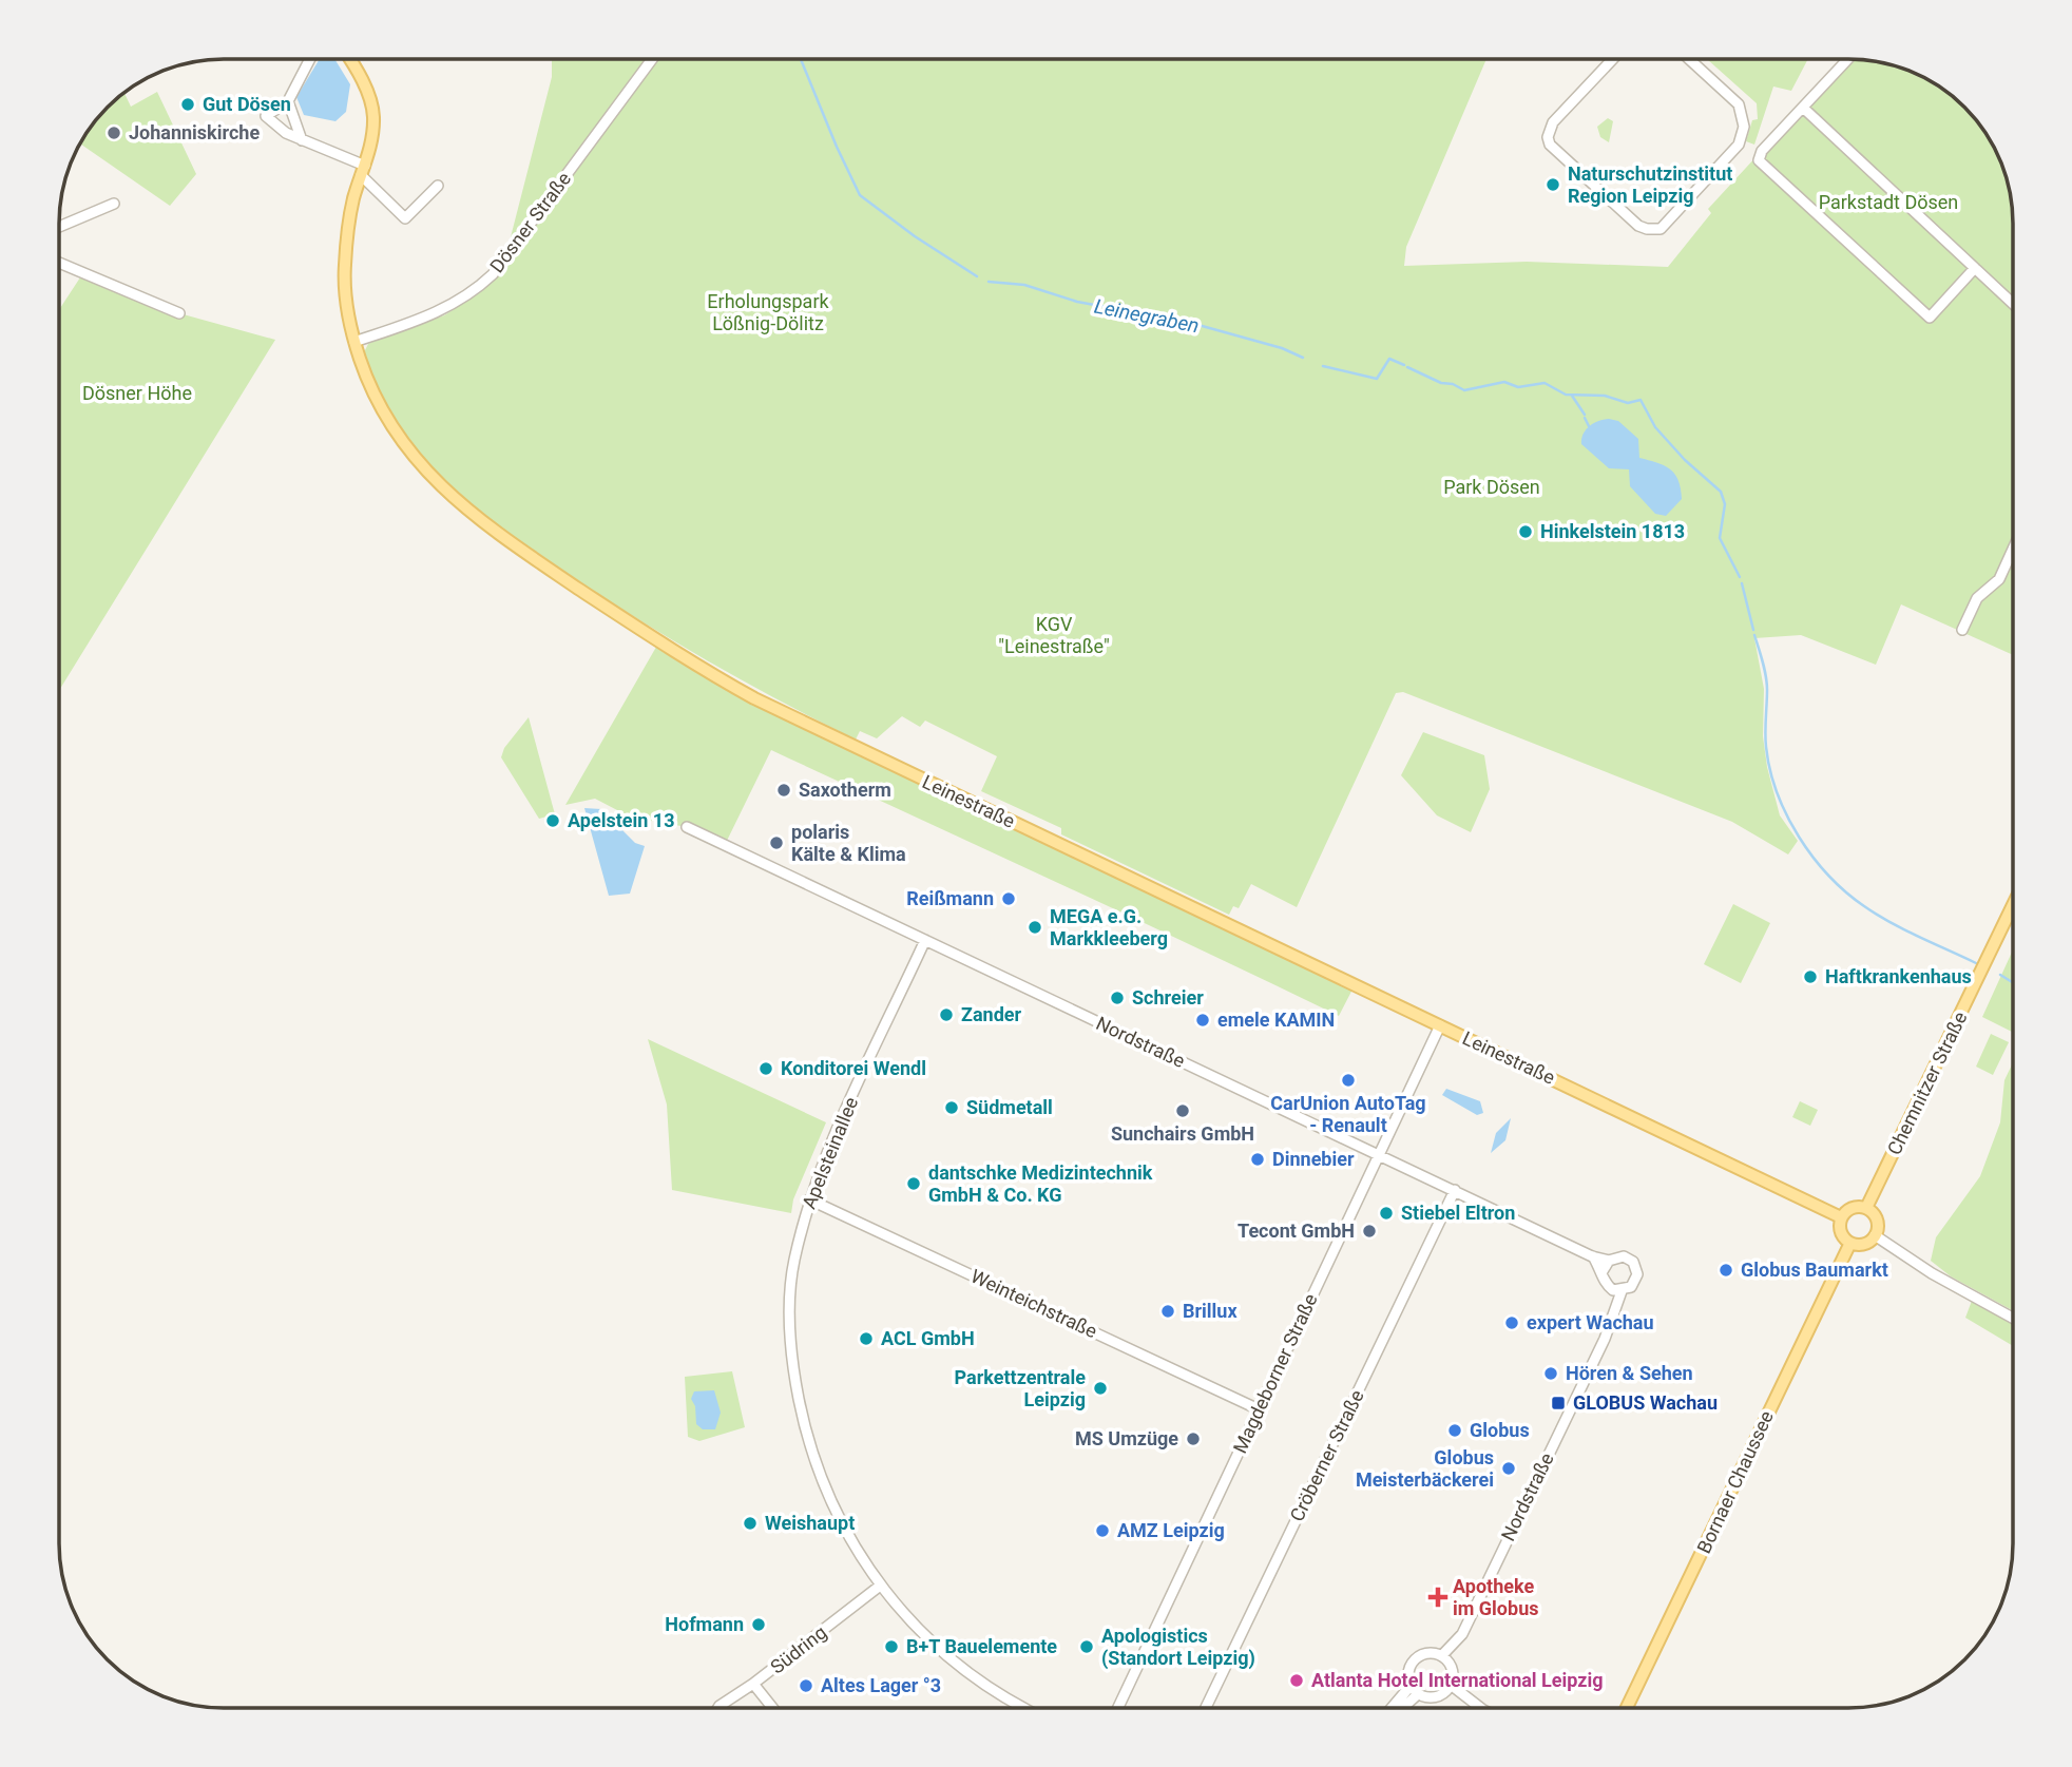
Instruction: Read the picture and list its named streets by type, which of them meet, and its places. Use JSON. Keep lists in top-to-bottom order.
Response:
{
  "streets": {
    "main road": ["Leinestraße", "Chemnitzer Straße", "Bornaer Chaussee"],
    "street": [
      "Dösner Straße",
      "Nordstraße",
      "Apelsteinallee",
      "Weinteichstraße",
      "Magdeborner Straße",
      "Cröberner Straße",
      "Südring"
    ]
  },
  "crossings": [
    ["Dösner Straße", "Leinestraße"],
    ["Leinestraße", "Chemnitzer Straße"],
    ["Leinestraße", "Magdeborner Straße"],
    ["Leinestraße", "Bornaer Chaussee"],
    ["Nordstraße", "Apelsteinallee"],
    ["Nordstraße", "Magdeborner Straße"],
    ["Nordstraße", "Cröberner Straße"],
    ["Chemnitzer Straße", "Bornaer Chaussee"],
    ["Apelsteinallee", "Weinteichstraße"],
    ["Apelsteinallee", "Südring"],
    ["Weinteichstraße", "Magdeborner Straße"]
  ],
  "water": ["Leinegraben"],
  "parks": [
    "Parkstadt Dösen",
    "Erholungspark Lößnig-Dölitz",
    "Dösner Höhe",
    "Park Dösen",
    "KGV \"Leinestraße\""
  ],
  "places": {
    "other": [
      "Gut Dösen",
      "Johanniskirche",
      "Naturschutzinstitut Region Leipzig",
      "Hinkelstein 1813",
      "Saxotherm",
      "Apelstein 13",
      "polaris Kälte & Klima",
      "Reißmann",
      "MEGA e.G. Markkleeberg",
      "Haftkrankenhaus",
      "Schreier",
      "Zander",
      "emele KAMIN",
      "Konditorei Wendl",
      "CarUnion AutoTag - Renault",
      "Südmetall",
      "Sunchairs GmbH",
      "Dinnebier",
      "dantschke Medizintechnik GmbH & Co. KG",
      "Stiebel Eltron",
      "Tecont GmbH",
      "Globus Baumarkt",
      "Brillux",
      "expert Wachau",
      "ACL GmbH",
      "Hören & Sehen",
      "Parkettzentrale Leipzig",
      "Globus",
      "MS Umzüge",
      "Globus Meisterbäckerei",
      "Weishaupt",
      "AMZ Leipzig",
      "Hofmann",
      "B+T Bauelemente",
      "Apologistics (Standort Leipzig)",
      "Atlanta Hotel International Leipzig",
      "Altes Lager °3"
    ],
    "transit": ["GLOBUS Wachau"],
    "health": ["Apotheke im Globus"]
  }
}
